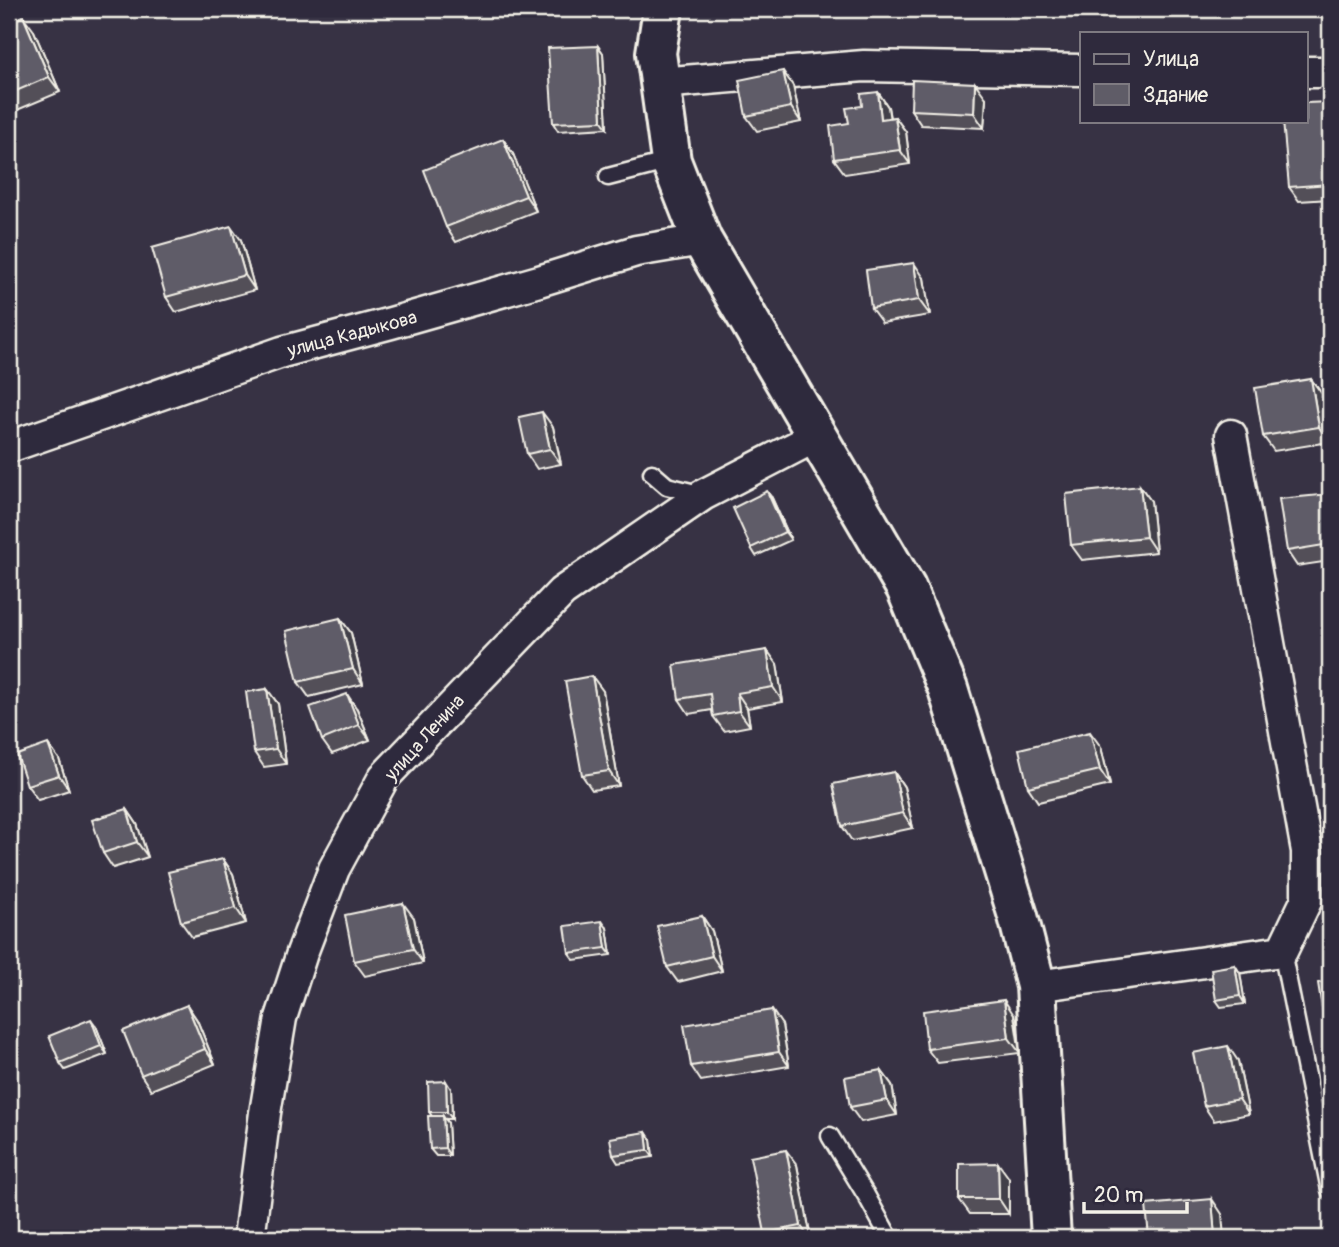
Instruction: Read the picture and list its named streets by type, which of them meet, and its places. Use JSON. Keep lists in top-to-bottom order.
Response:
{
  "streets": {
    "street": ["улица Кадыкова", "улица Ленина"]
  },
  "legend": ["Улица", "Здание"],
  "scale_bar": "20 m"
}
